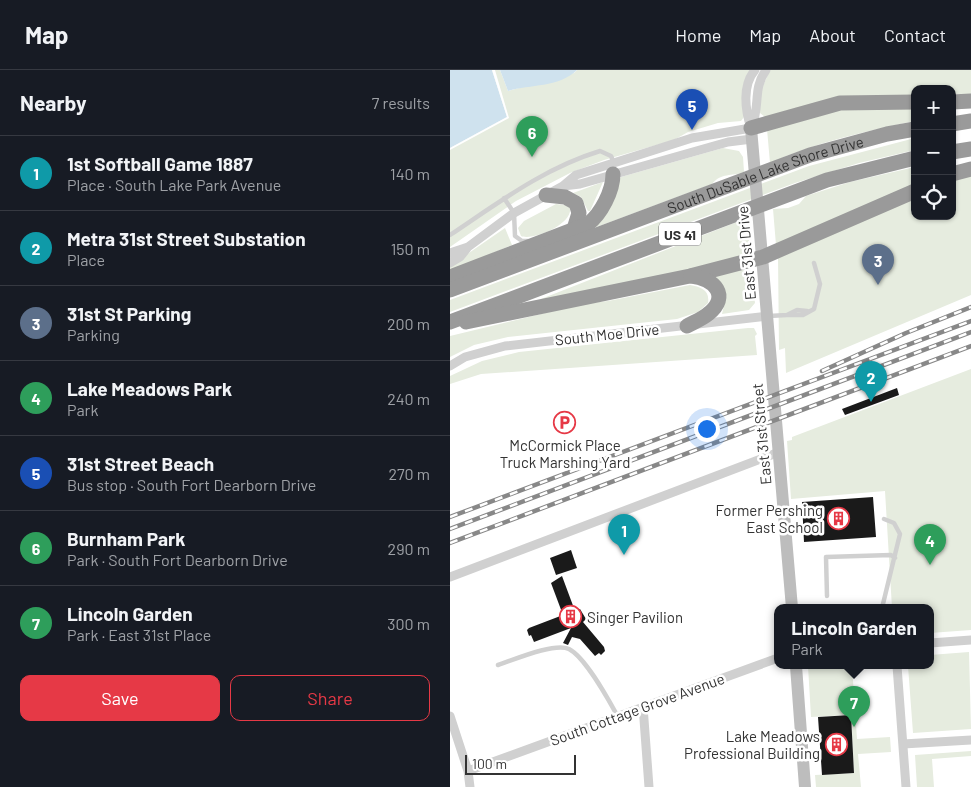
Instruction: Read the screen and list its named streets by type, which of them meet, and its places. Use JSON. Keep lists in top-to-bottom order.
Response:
{
  "streets": {
    "highway": ["South DuSable Lake Shore Drive", "US 41"],
    "main road": ["East 31st Drive", "East 31st Street"],
    "street": ["South Moe Drive", "South Cottage Grove Avenue"]
  },
  "crossings": [
    ["East 31st Drive", "South Moe Drive"],
    ["East 31st Drive", "East 31st Street"],
    ["South Moe Drive", "East 31st Street"]
  ],
  "places": {
    "parking": ["McCormick Place Truck Marshing Yard"],
    "building": ["Former Pershing East School", "Singer Pavilion", "Lake Meadows Professional Building"]
  },
  "scale_bar": "100 m",
  "page": {
    "header": "Map",
    "nav": [
      "Home",
      "Map",
      "About",
      "Contact"
    ],
    "heading": ["Nearby", "7 results"],
    "map_buttons": ["+", "−"],
    "pins": [
      "5",
      "6",
      "3",
      "2",
      "1",
      "4",
      "7"
    ],
    "list": [
      {
        "mark": "1",
        "name": "1st Softball Game 1887",
        "note": "Place · South Lake Park Avenue",
        "value": "140 m"
      },
      {
        "mark": "2",
        "name": "Metra 31st Street Substation",
        "note": "Place",
        "value": "150 m"
      },
      {
        "mark": "3",
        "name": "31st St Parking",
        "note": "Parking",
        "value": "200 m"
      },
      {
        "mark": "4",
        "name": "Lake Meadows Park",
        "note": "Park",
        "value": "240 m"
      },
      {
        "mark": "5",
        "name": "31st Street Beach",
        "note": "Bus stop · South Fort Dearborn Drive",
        "value": "270 m"
      },
      {
        "mark": "6",
        "name": "Burnham Park",
        "note": "Park · South Fort Dearborn Drive",
        "value": "290 m"
      },
      {
        "mark": "7",
        "name": "Lincoln Garden",
        "note": "Park · East 31st Place",
        "value": "300 m"
      }
    ],
    "popup": ["Lincoln Garden", "Park"],
    "buttons": ["Save", "Share"],
    "scale": "100 m"
  }
}
